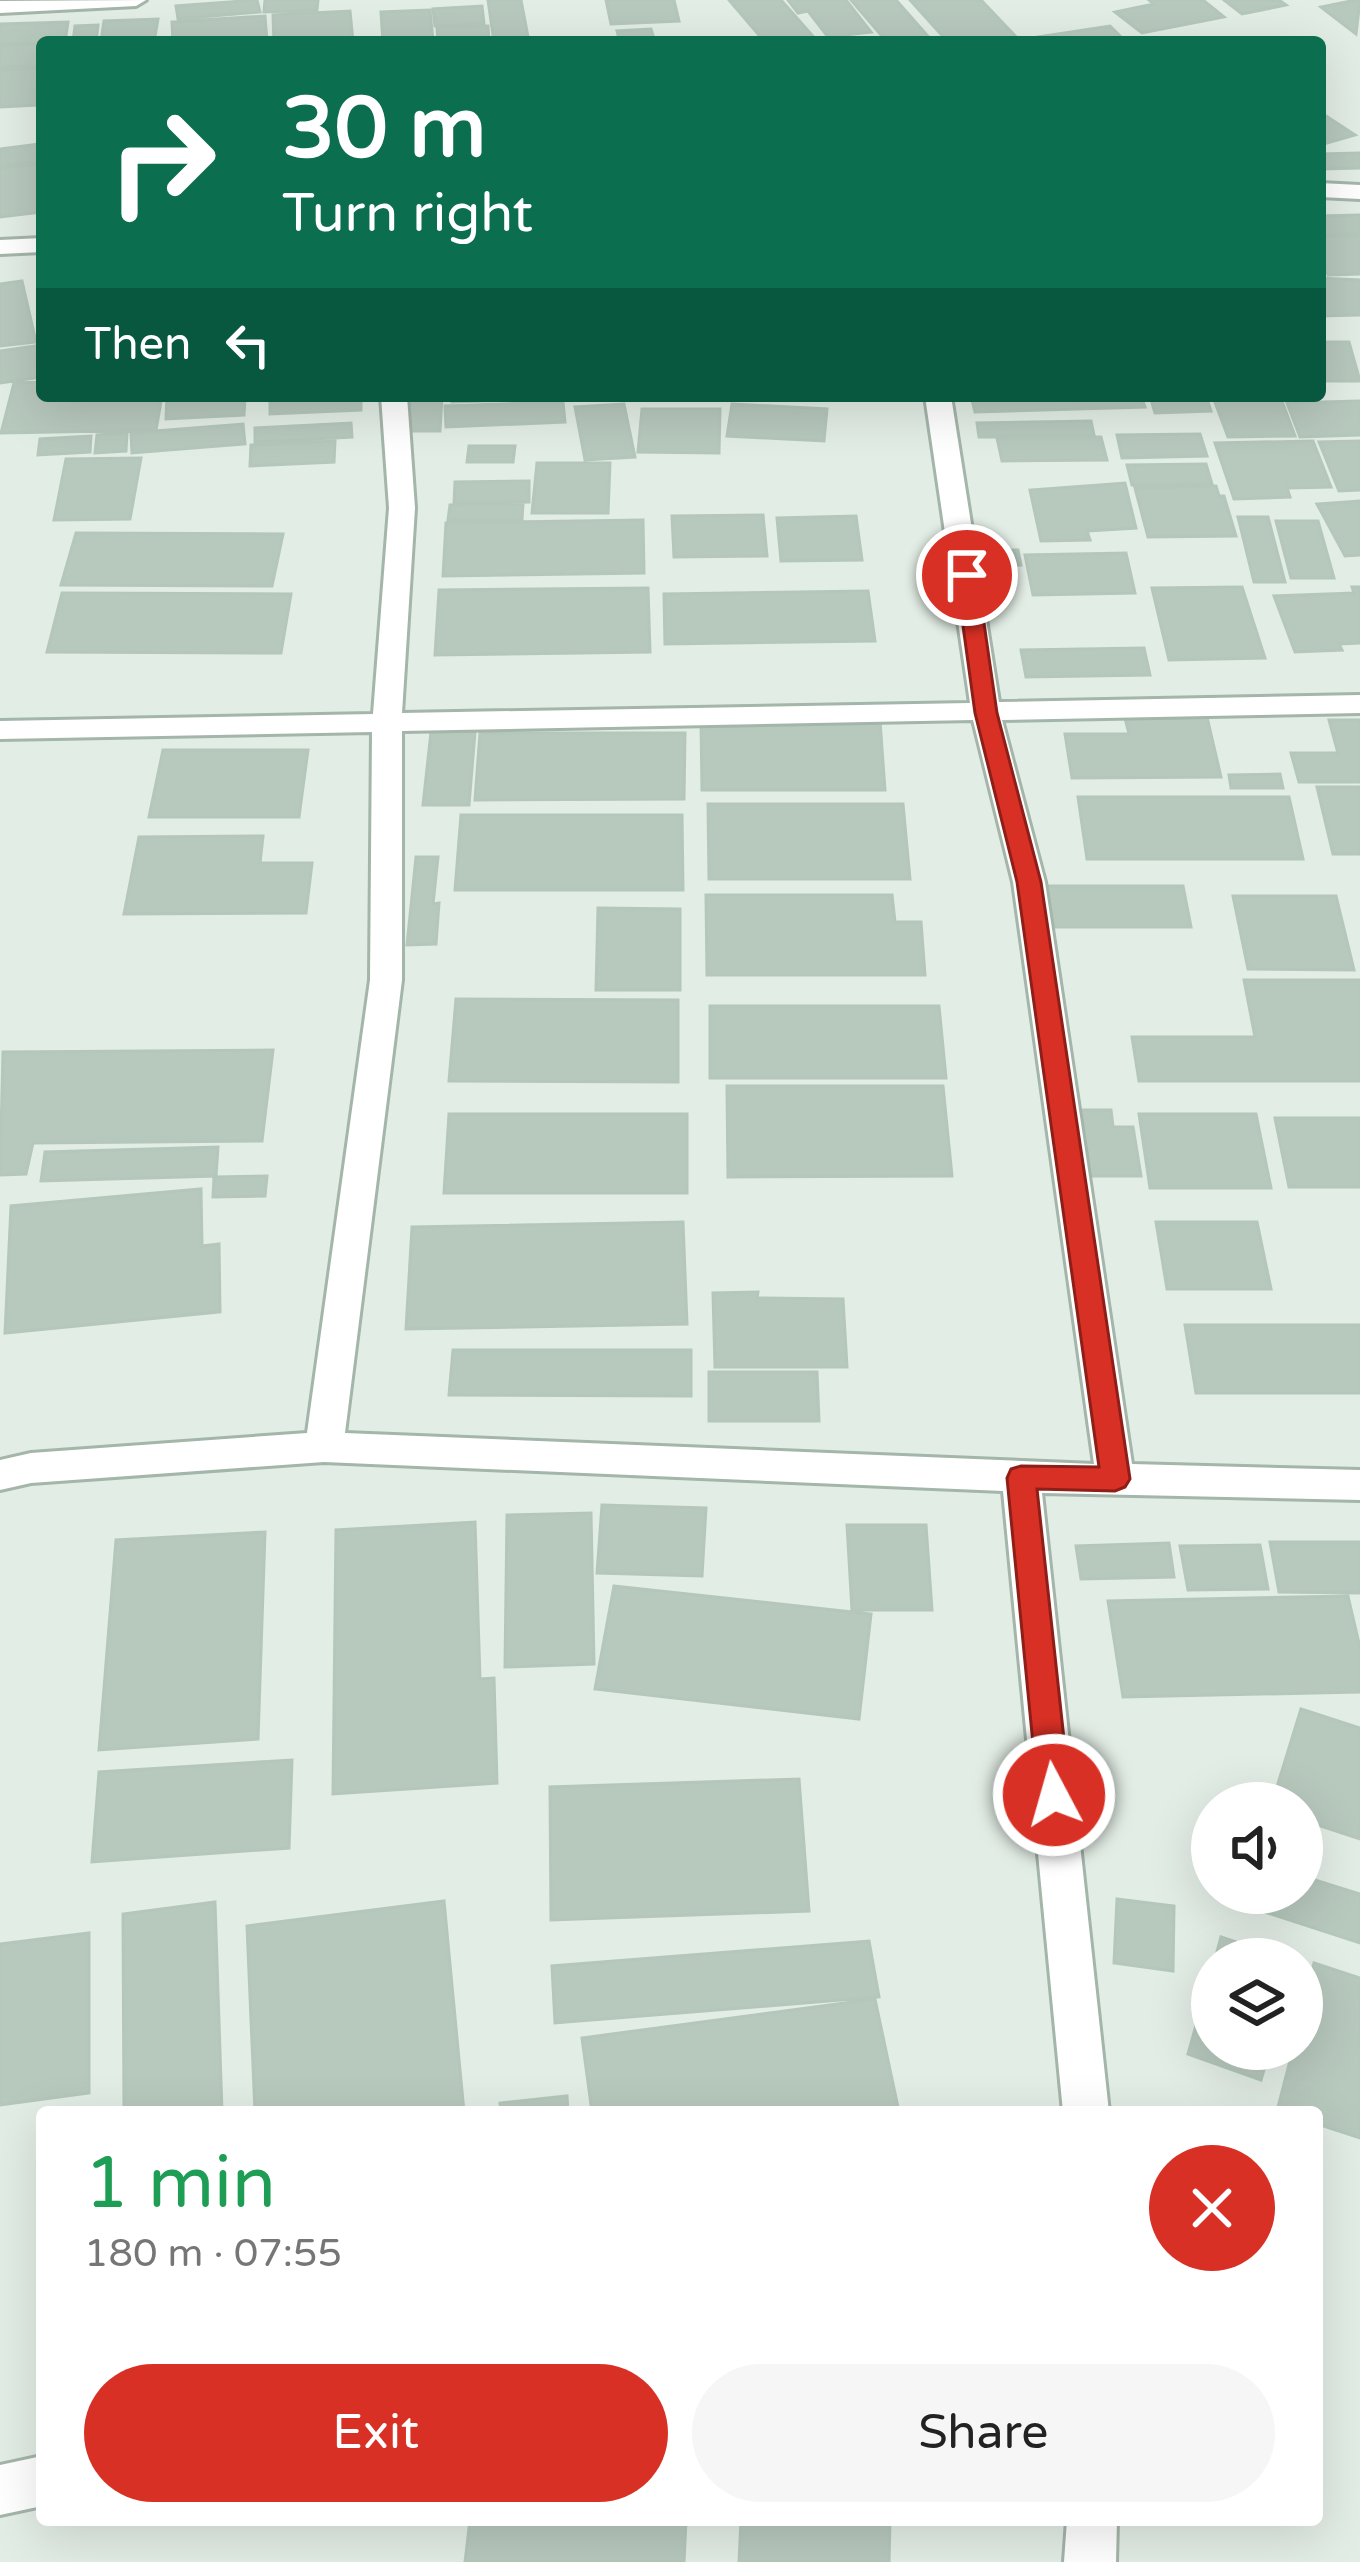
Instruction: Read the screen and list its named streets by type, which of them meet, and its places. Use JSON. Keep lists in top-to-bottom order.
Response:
{
  "page": {
    "turn": ["30 m", "Turn right"],
    "then": "Then",
    "heading": ["1 min", "180 m · 07:55"],
    "buttons": ["Exit", "Share"]
  }
}
